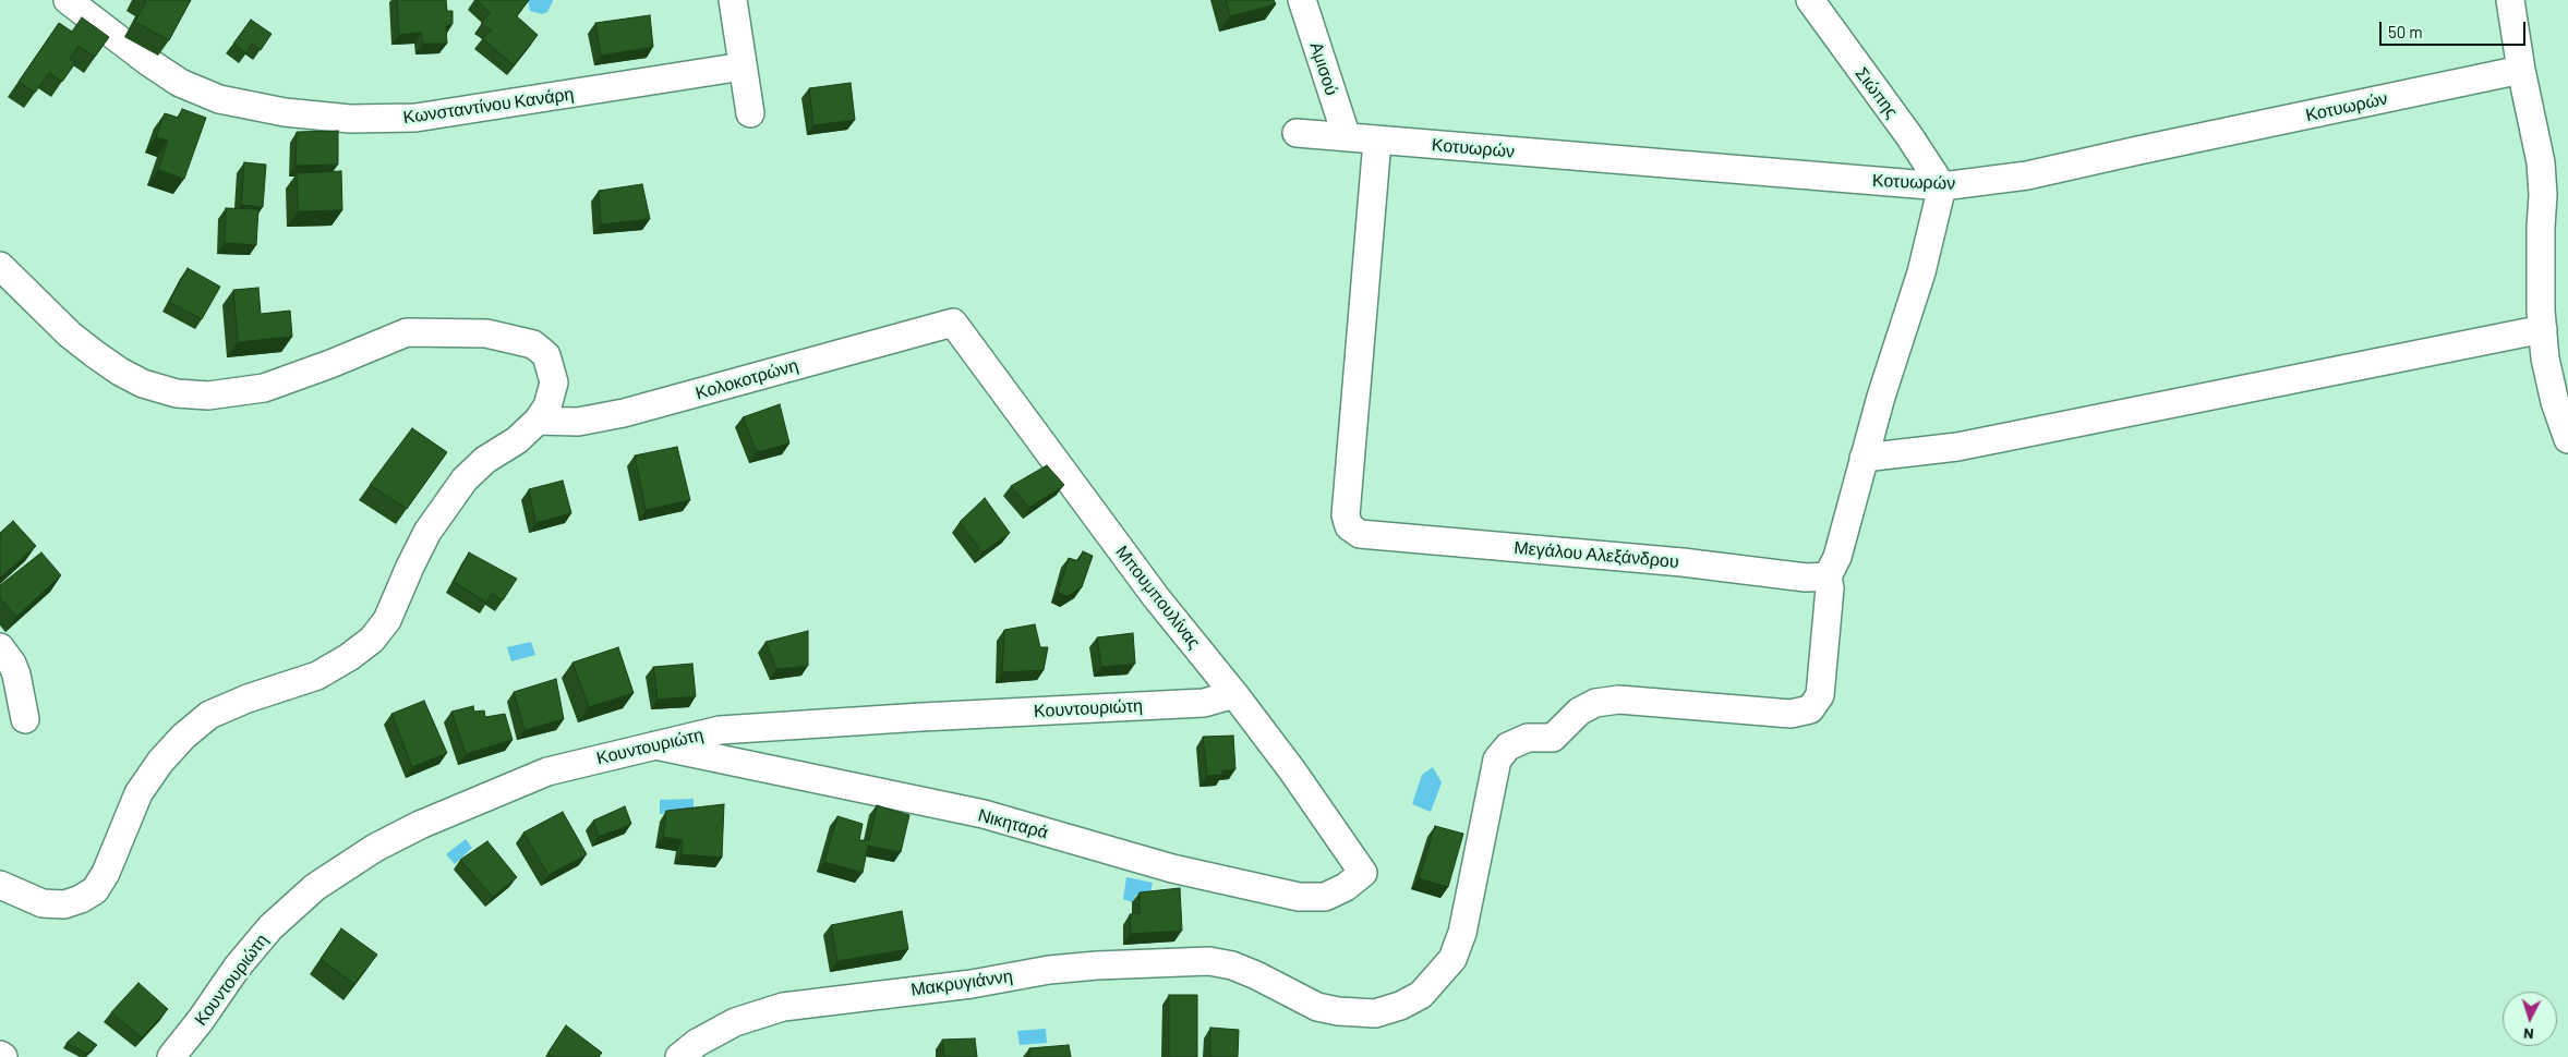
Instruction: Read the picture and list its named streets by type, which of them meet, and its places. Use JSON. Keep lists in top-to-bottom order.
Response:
{
  "streets": {
    "street": [
      "Αμισού",
      "Σιώπης",
      "Κωνσταντίνου Κανάρη",
      "Κοτυωρών",
      "Κολοκοτρώνη",
      "Μεγάλου Αλεξάνδρου",
      "Μπουμπουλίνας",
      "Κουντουριώτη",
      "Νικηταρά",
      "Μακρυγιάννη"
    ]
  },
  "crossings": [
    ["Αμισού", "Κοτυωρών"],
    ["Σιώπης", "Κοτυωρών"],
    ["Κοτυωρών", "Μεγάλου Αλεξάνδρου"],
    ["Κολοκοτρώνη", "Μπουμπουλίνας"],
    ["Μεγάλου Αλεξάνδρου", "Μακρυγιάννη"],
    ["Μπουμπουλίνας", "Κουντουριώτη"],
    ["Μπουμπουλίνας", "Νικηταρά"],
    ["Κουντουριώτη", "Νικηταρά"]
  ],
  "scale_bar": "50 m",
  "north": "bottom"
}
